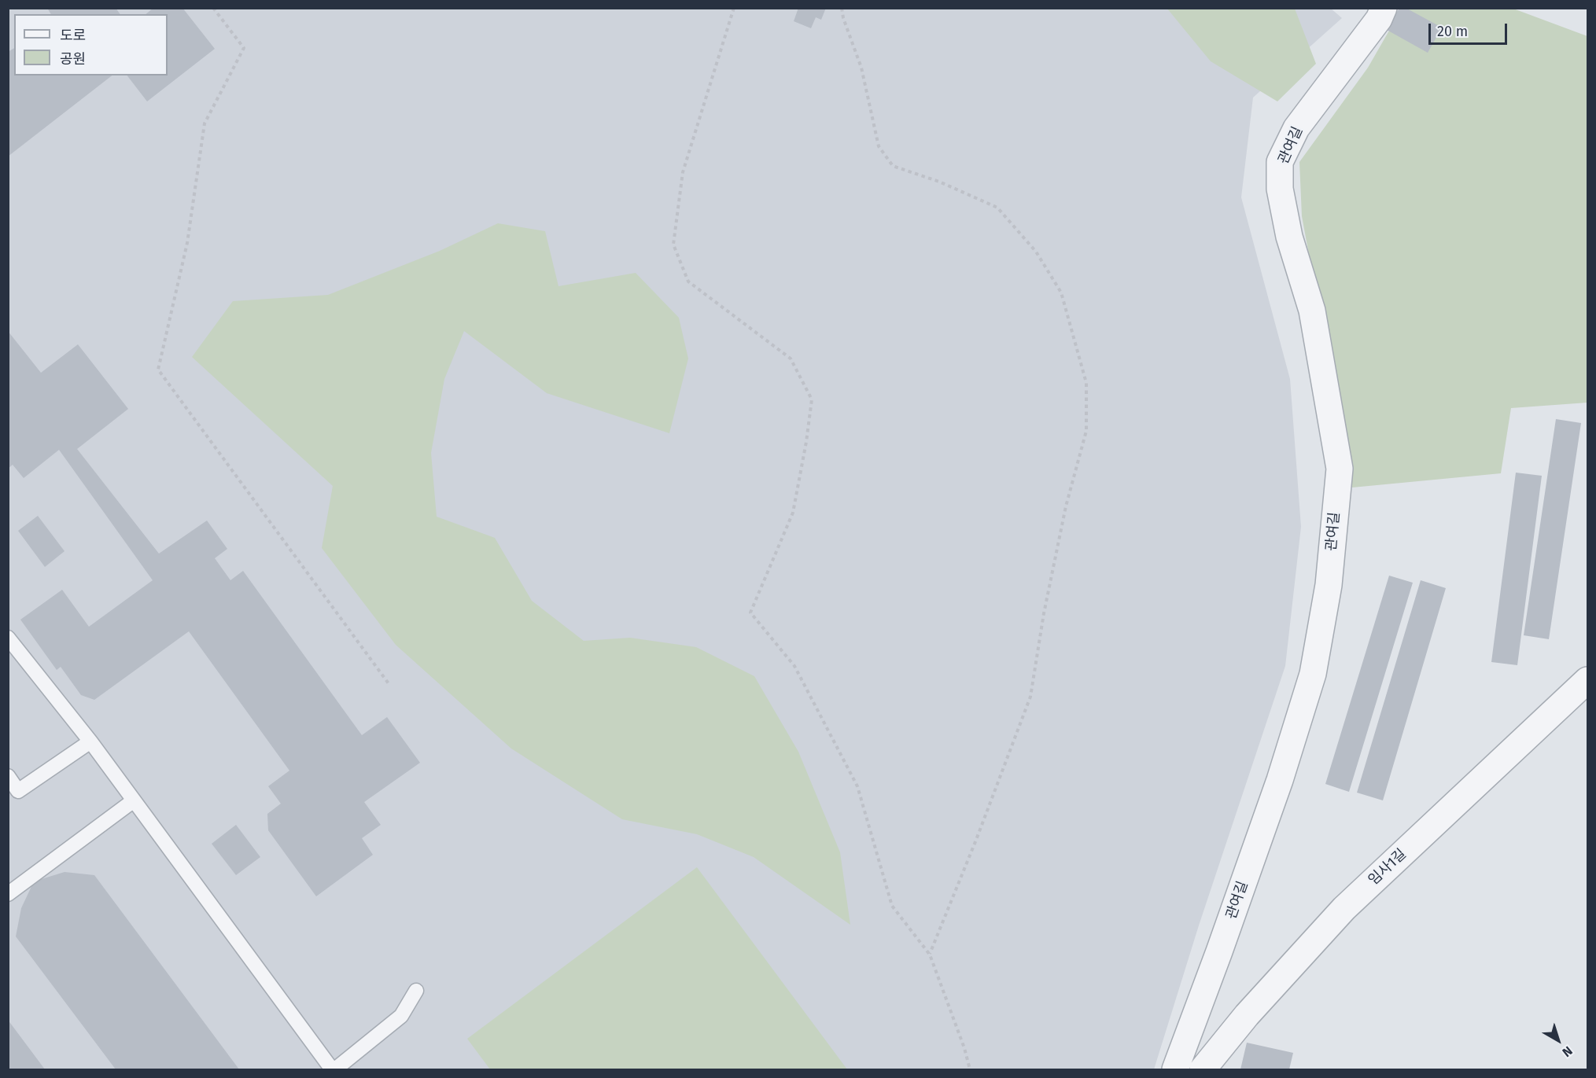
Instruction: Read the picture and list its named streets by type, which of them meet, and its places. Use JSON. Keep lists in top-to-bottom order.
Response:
{
  "streets": {
    "street": ["관여길", "임사1길"]
  },
  "legend": ["도로", "공원"],
  "scale_bar": "20 m",
  "north": "bottom right"
}
